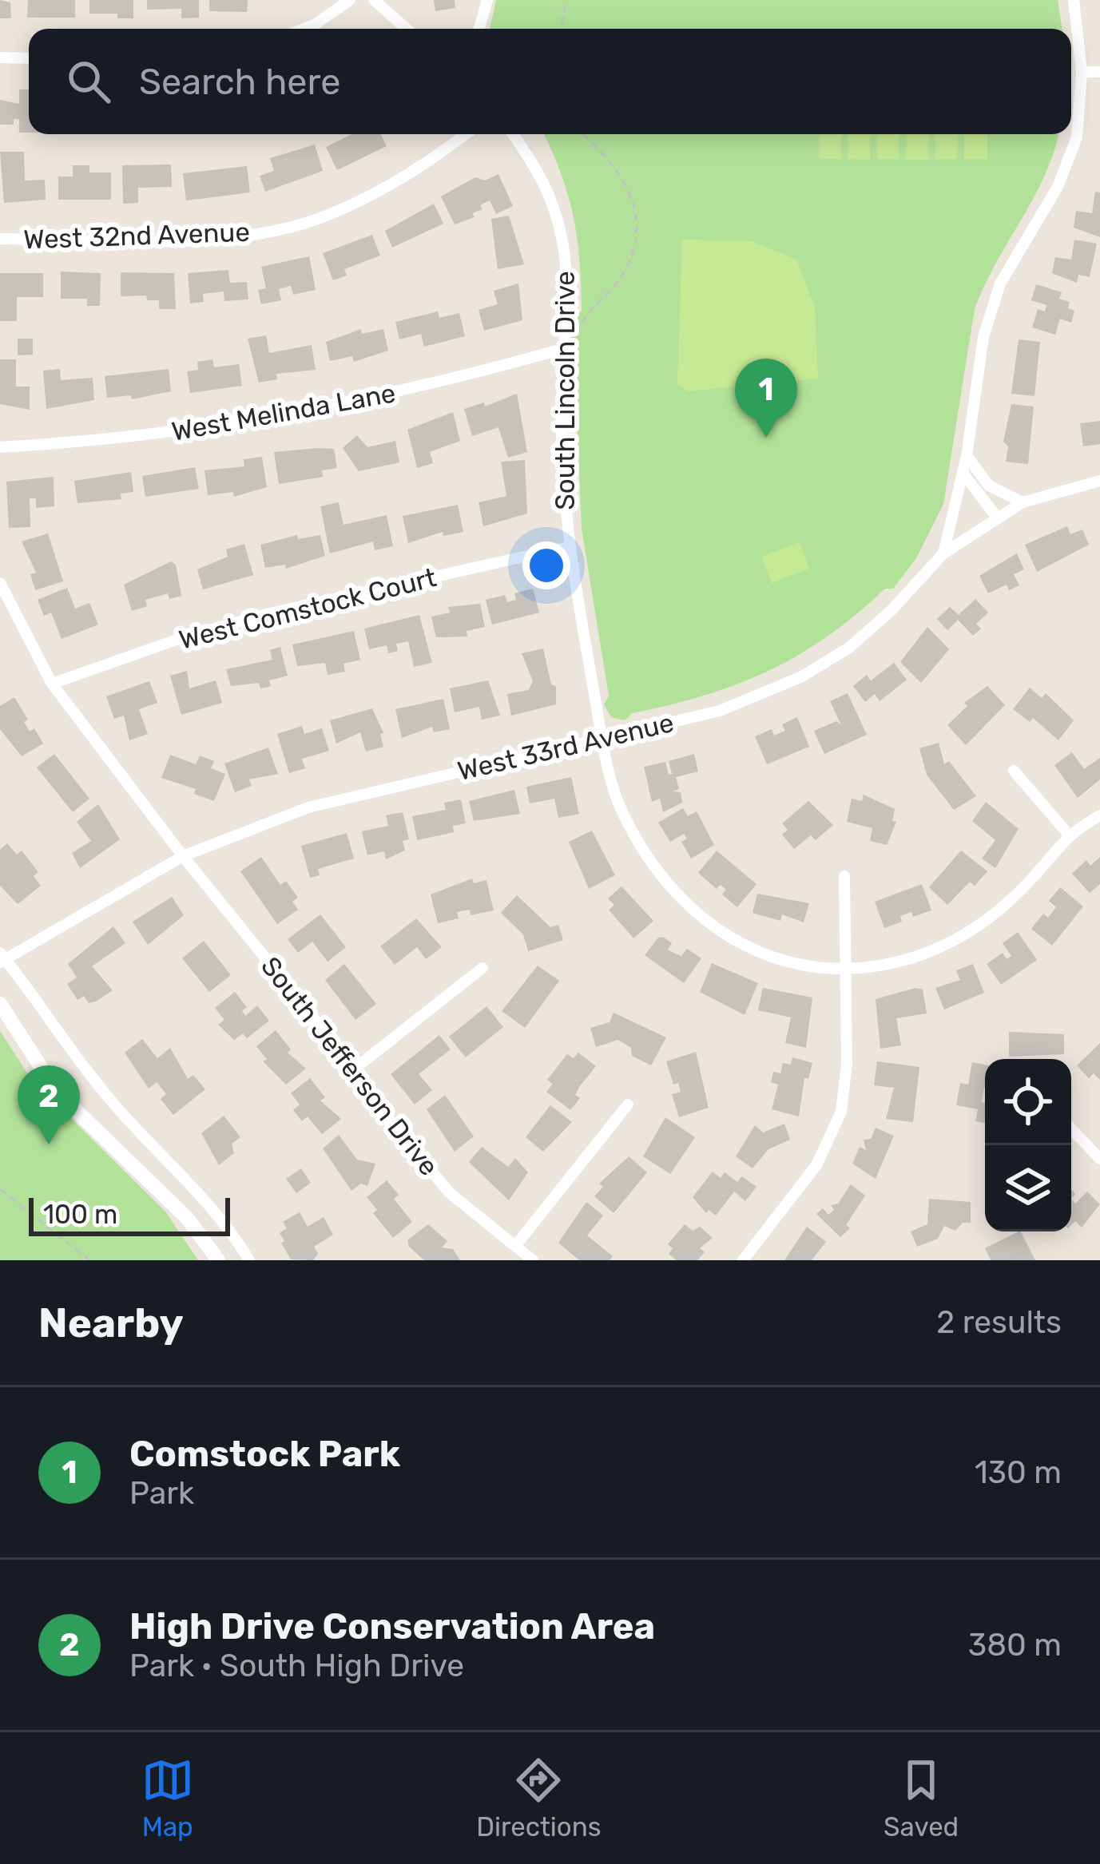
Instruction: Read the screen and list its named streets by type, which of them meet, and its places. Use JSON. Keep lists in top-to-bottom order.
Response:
{
  "streets": {
    "street": [
      "West 32nd Avenue",
      "South Lincoln Drive",
      "West Melinda Lane",
      "West Comstock Court",
      "West 33rd Avenue",
      "South Jefferson Drive"
    ]
  },
  "crossings": [
    ["South Lincoln Drive", "West Melinda Lane"],
    ["South Lincoln Drive", "West Comstock Court"],
    ["South Lincoln Drive", "West 33rd Avenue"],
    ["West Comstock Court", "South Jefferson Drive"],
    ["West 33rd Avenue", "South Jefferson Drive"]
  ],
  "scale_bar": "100 m",
  "page": {
    "search": "Search here",
    "pins": ["1", "2"],
    "scale": "100 m",
    "heading": ["Nearby", "2 results"],
    "list": [
      {
        "mark": "1",
        "name": "Comstock Park",
        "note": "Park",
        "value": "130 m"
      },
      {
        "mark": "2",
        "name": "High Drive Conservation Area",
        "note": "Park · South High Drive",
        "value": "380 m"
      }
    ],
    "nav": ["Map", "Directions", "Saved"]
  }
}
